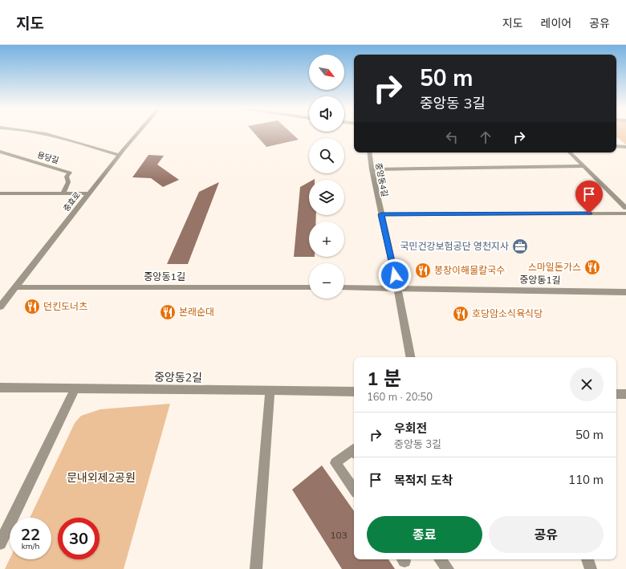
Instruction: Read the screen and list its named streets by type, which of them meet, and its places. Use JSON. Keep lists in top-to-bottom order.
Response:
{
  "streets": {
    "street": [
      "용당길",
      "중앙동4길",
      "충효로",
      "중앙동1길",
      "중앙동2길"
    ]
  },
  "crossings": [
    ["중앙동4길", "중앙동1길"],
    ["충효로", "중앙동1길"]
  ],
  "parks": ["문내외제2공원"],
  "places": {
    "office": ["국민건강보험공단 영천지사"],
    "restaurant": [
      "스마일돈가스",
      "봉창이해물칼국수",
      "던킨도너츠",
      "본래순대",
      "호당암소식육식당"
    ]
  },
  "house_numbers": ["103"],
  "north": "bottom right",
  "page": {
    "header": "지도",
    "nav": ["지도", "레이어", "공유"],
    "map_buttons": ["+", "−"],
    "turn": ["50 m", "중앙동 3길"],
    "heading": ["1 분", "160 m · 20:50"],
    "list": [
      {
        "name": "우회전",
        "note": "중앙동 3길",
        "value": "50 m"
      },
      {
        "name": "목적지 도착",
        "value": "110 m"
      }
    ],
    "buttons": ["종료", "공유"],
    "speed": "22 km/h",
    "limit": "30"
  }
}
